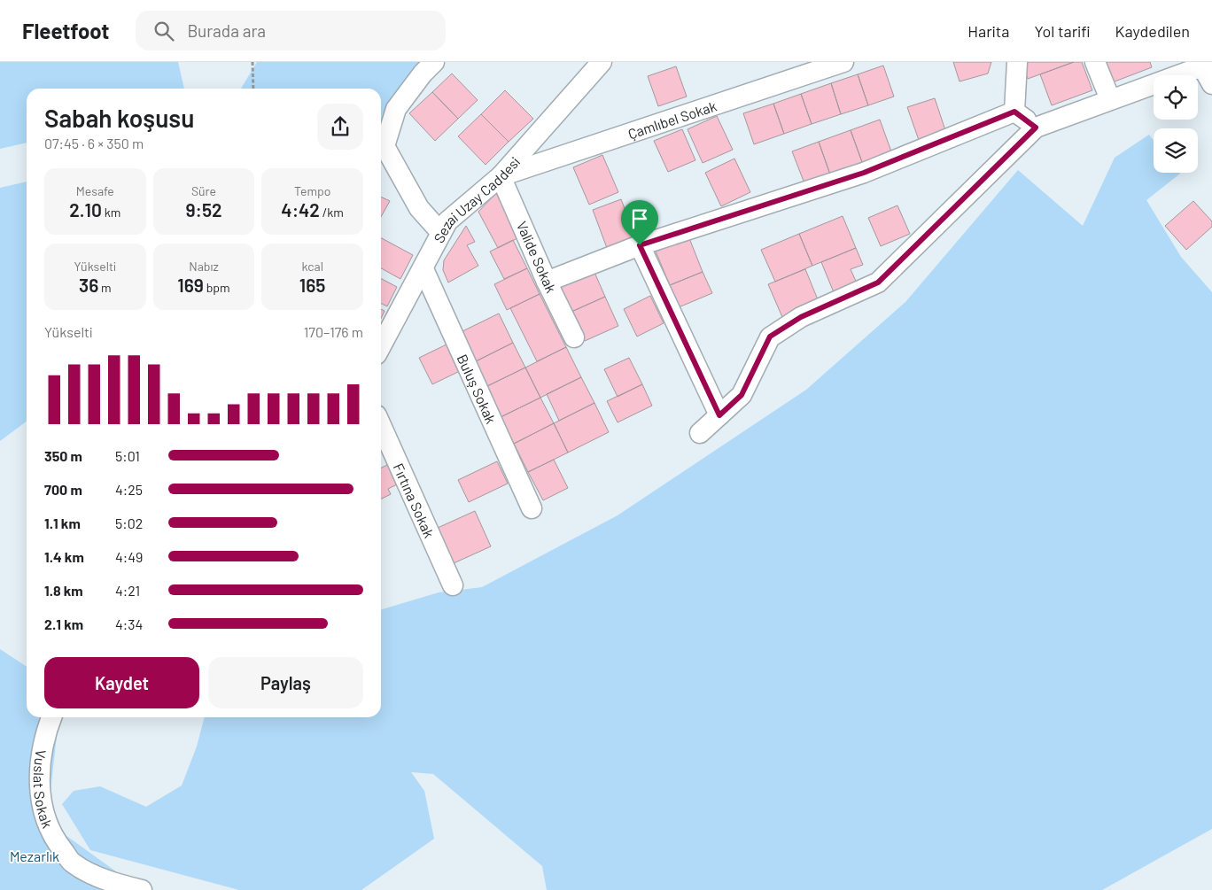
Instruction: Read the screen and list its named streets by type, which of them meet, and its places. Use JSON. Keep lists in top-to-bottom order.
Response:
{
  "streets": {
    "street": [
      "Çamlıbel Sokak",
      "Sezai Uzay Caddesi",
      "Valide Sokak",
      "Buluş Sokak",
      "Fırtına Sokak",
      "Vuslat Sokak"
    ]
  },
  "crossings": [
    ["Çamlıbel Sokak", "Sezai Uzay Caddesi"],
    ["Çamlıbel Sokak", "Valide Sokak"],
    ["Sezai Uzay Caddesi", "Valide Sokak"],
    ["Sezai Uzay Caddesi", "Buluş Sokak"]
  ],
  "parks": ["Mezarlık"],
  "page": {
    "header": "Fleetfoot",
    "search": "Burada ara",
    "nav": ["Harita", "Yol tarifi", "Kaydedilen"],
    "heading": ["Sabah koşusu", "07:45 · 6 × 350 m"],
    "stats": [
      ["Mesafe", "2.10 km"],
      ["Süre", "9:52"],
      ["Tempo", "4:42 /km"],
      ["Yükselti", "36 m"],
      ["Nabız", "169 bpm"],
      ["kcal", "165"]
    ],
    "chart": ["Yükselti", "170–176 m"],
    "list": [
      {
        "name": "350 m",
        "note": "5:01"
      },
      {
        "name": "700 m",
        "note": "4:25"
      },
      {
        "name": "1.1 km",
        "note": "5:02"
      },
      {
        "name": "1.4 km",
        "note": "4:49"
      },
      {
        "name": "1.8 km",
        "note": "4:21"
      },
      {
        "name": "2.1 km",
        "note": "4:34"
      }
    ],
    "buttons": ["Kaydet", "Paylaş"]
  }
}
